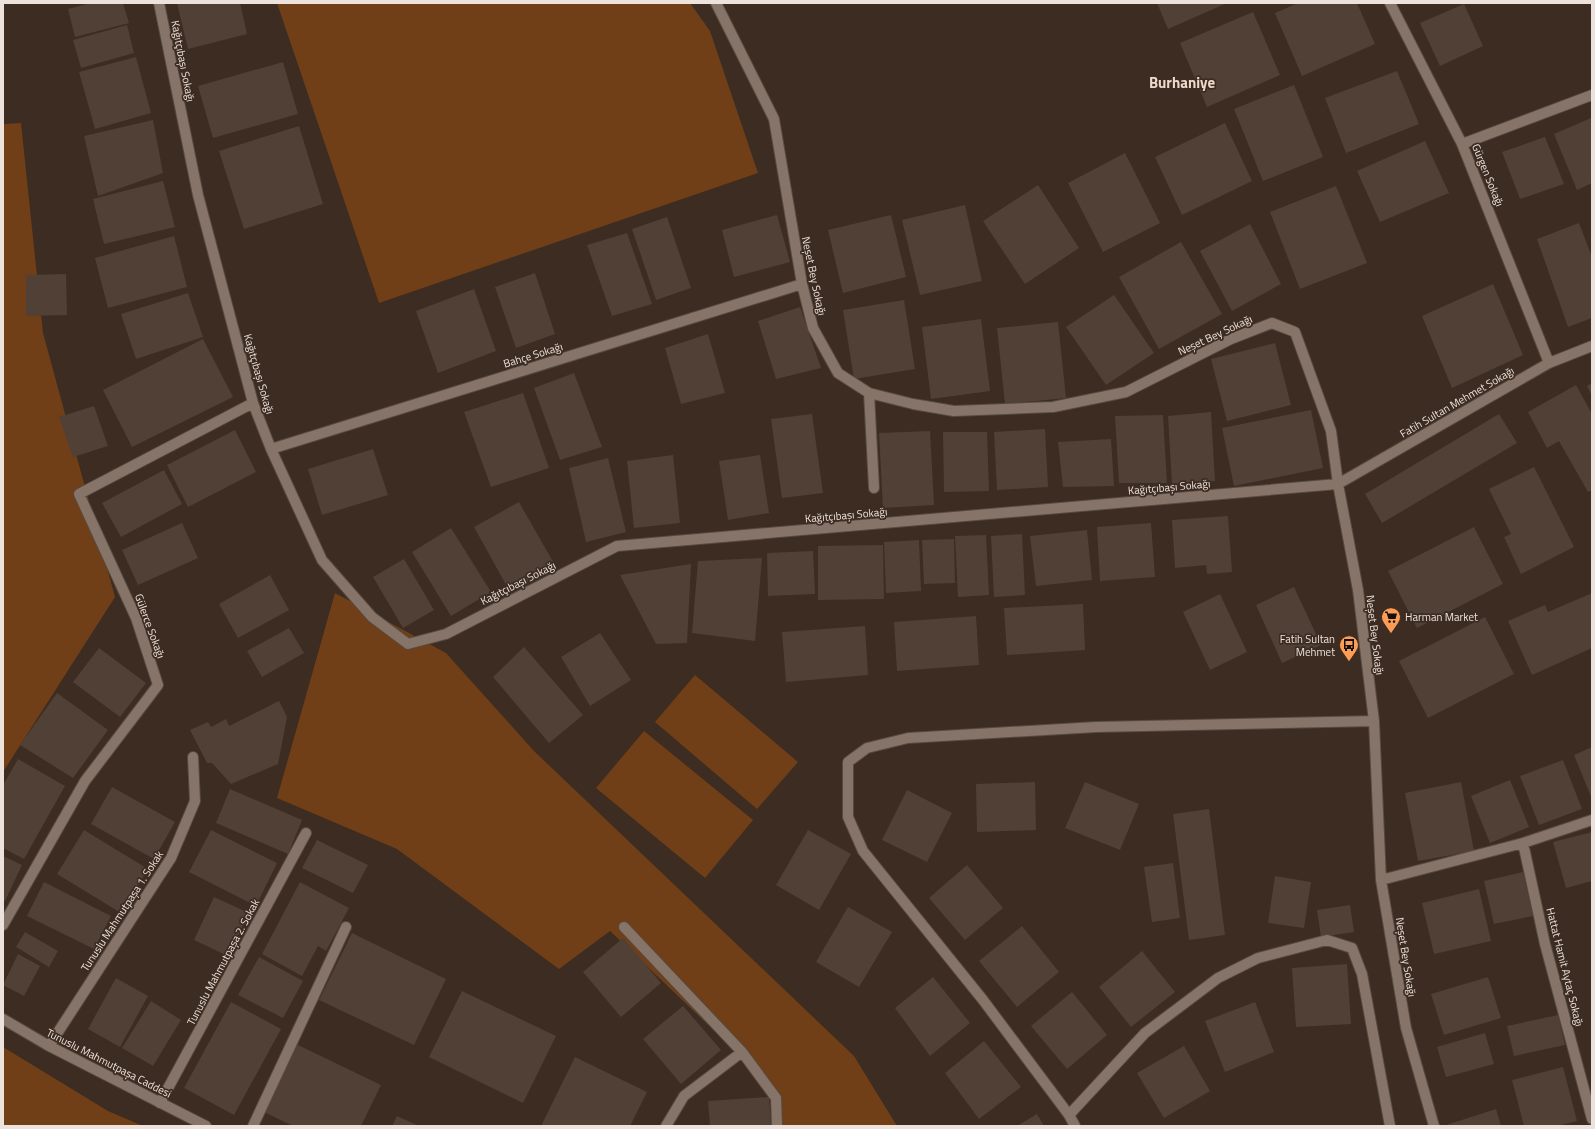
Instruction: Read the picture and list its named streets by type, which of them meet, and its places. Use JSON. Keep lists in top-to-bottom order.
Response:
{
  "streets": {
    "street": [
      "Kağıtçıbaşı Sokağı",
      "Gürgen Sokağı",
      "Neşet Bey Sokağı",
      "Bahçe Sokağı",
      "Fatih Sultan Mehmet Sokağı",
      "Gülerce Sokağı",
      "Tunuslu Mahmutpaşa 1. Sokak",
      "Tunuslu Mahmutpaşa 2. Sokak",
      "Hattat Hamit Aytaç Sokağı",
      "Tunuslu Mahmutpaşa Caddesi"
    ]
  },
  "crossings": [
    ["Kağıtçıbaşı Sokağı", "Neşet Bey Sokağı"],
    ["Kağıtçıbaşı Sokağı", "Bahçe Sokağı"],
    ["Kağıtçıbaşı Sokağı", "Fatih Sultan Mehmet Sokağı"],
    ["Kağıtçıbaşı Sokağı", "Gülerce Sokağı"],
    ["Gürgen Sokağı", "Fatih Sultan Mehmet Sokağı"],
    ["Neşet Bey Sokağı", "Bahçe Sokağı"],
    ["Neşet Bey Sokağı", "Fatih Sultan Mehmet Sokağı"],
    ["Tunuslu Mahmutpaşa 1. Sokak", "Tunuslu Mahmutpaşa Caddesi"],
    ["Tunuslu Mahmutpaşa 2. Sokak", "Tunuslu Mahmutpaşa Caddesi"]
  ],
  "districts": ["Burhaniye"],
  "places": {
    "supermarket": ["Harman Market"],
    "bus stop": ["Fatih Sultan Mehmet"]
  }
}
